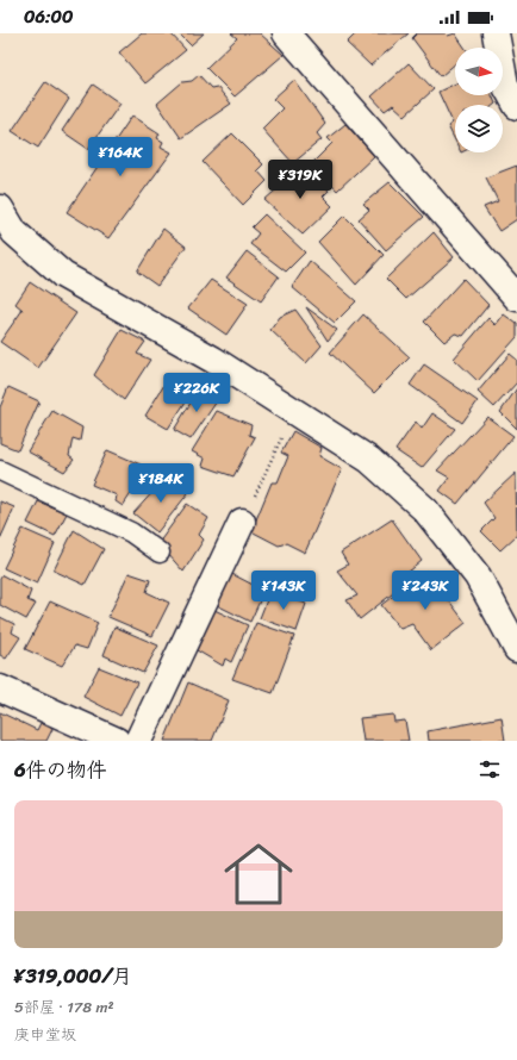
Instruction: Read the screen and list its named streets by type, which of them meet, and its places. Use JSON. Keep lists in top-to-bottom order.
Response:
{
  "north": "right",
  "page": {
    "status": "06:00",
    "price": [
      "¥164K",
      "¥319K",
      "¥226K",
      "¥184K",
      "¥143K",
      "¥243K"
    ],
    "heading": "6件の物件",
    "list": [
      {
        "name": "¥319,000/月",
        "note": "5部屋 · 178 m² · 庚申堂坂"
      }
    ]
  }
}
